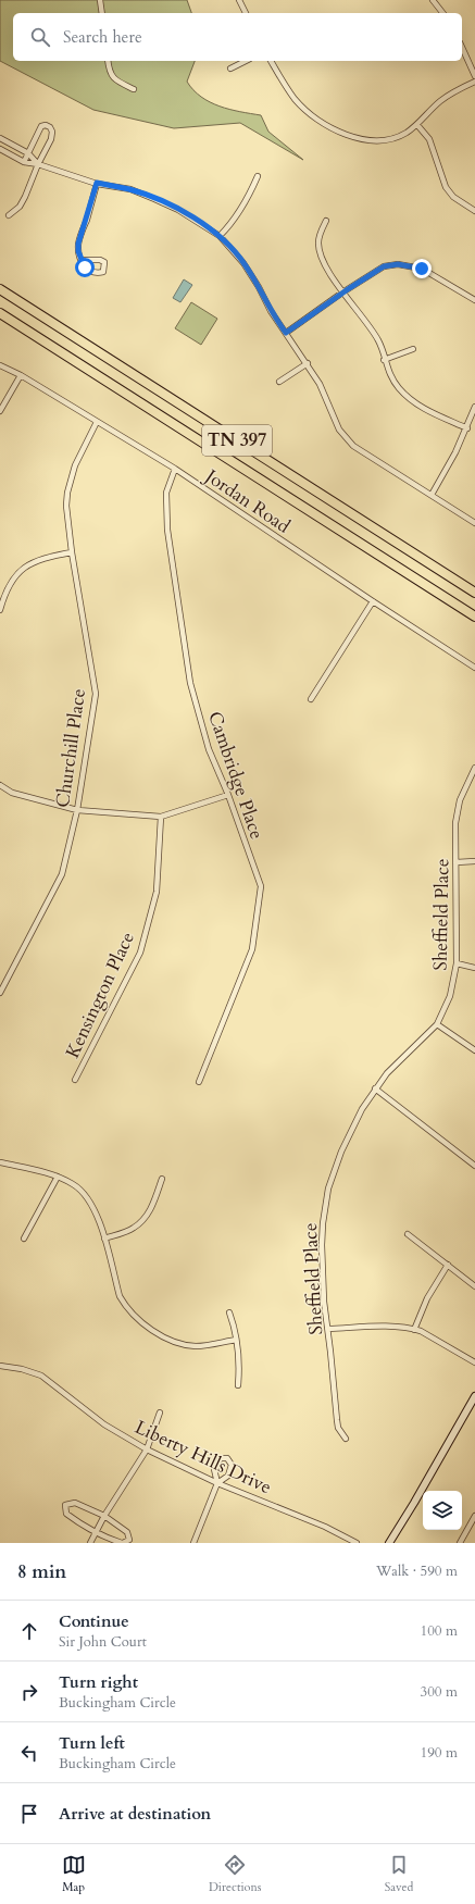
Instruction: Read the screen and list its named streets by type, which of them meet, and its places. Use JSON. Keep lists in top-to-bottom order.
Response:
{
  "streets": {
    "highway": ["TN 397"],
    "street": [
      "Jordan Road",
      "Churchill Place",
      "Cambridge Place",
      "Sheffield Place",
      "Kensington Place",
      "Liberty Hills Drive"
    ]
  },
  "crossings": [
    ["Jordan Road", "Churchill Place"],
    ["Jordan Road", "Cambridge Place"]
  ],
  "page": {
    "search": "Search here",
    "heading": ["8 min", "Walk · 590 m"],
    "list": [
      ["Continue", "Sir John Court", "100 m"],
      ["Turn right", "Buckingham Circle", "300 m"],
      ["Turn left", "Buckingham Circle", "190 m"],
      "Arrive at destination"
    ],
    "nav": ["Map", "Directions", "Saved"]
  }
}
